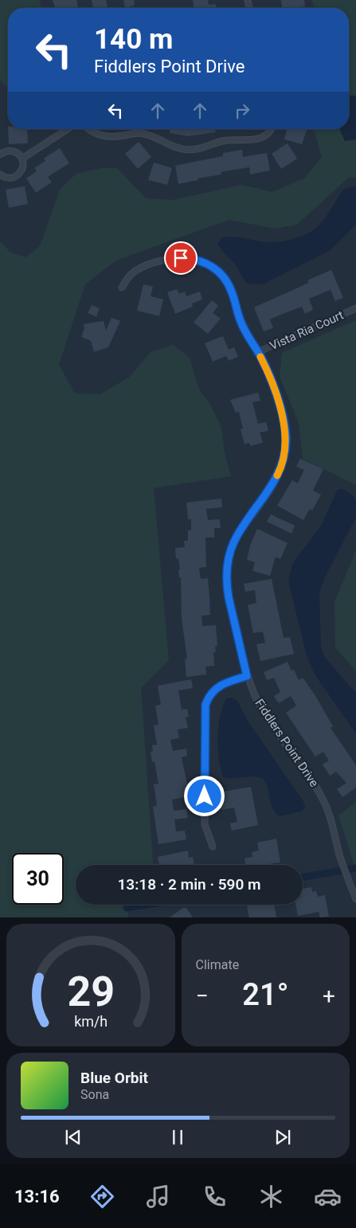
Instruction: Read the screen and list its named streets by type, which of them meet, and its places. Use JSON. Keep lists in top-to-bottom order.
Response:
{
  "streets": {
    "street": ["Vista Ria Court", "Fiddlers Point Drive"]
  },
  "crossings": [
    ["Vista Ria Court", "Fiddlers Point Drive"]
  ],
  "page": {
    "turn": ["140 m", "Fiddlers Point Drive"],
    "limit": "30",
    "trip": "13:18 · 2 min · 590 m",
    "tile": "Climate",
    "heat": ["−", "21°", "+"],
    "song": ["Blue Orbit", "Sona"],
    "tabs": "13:16",
    "gauge": ["29", "km/h"]
  }
}
